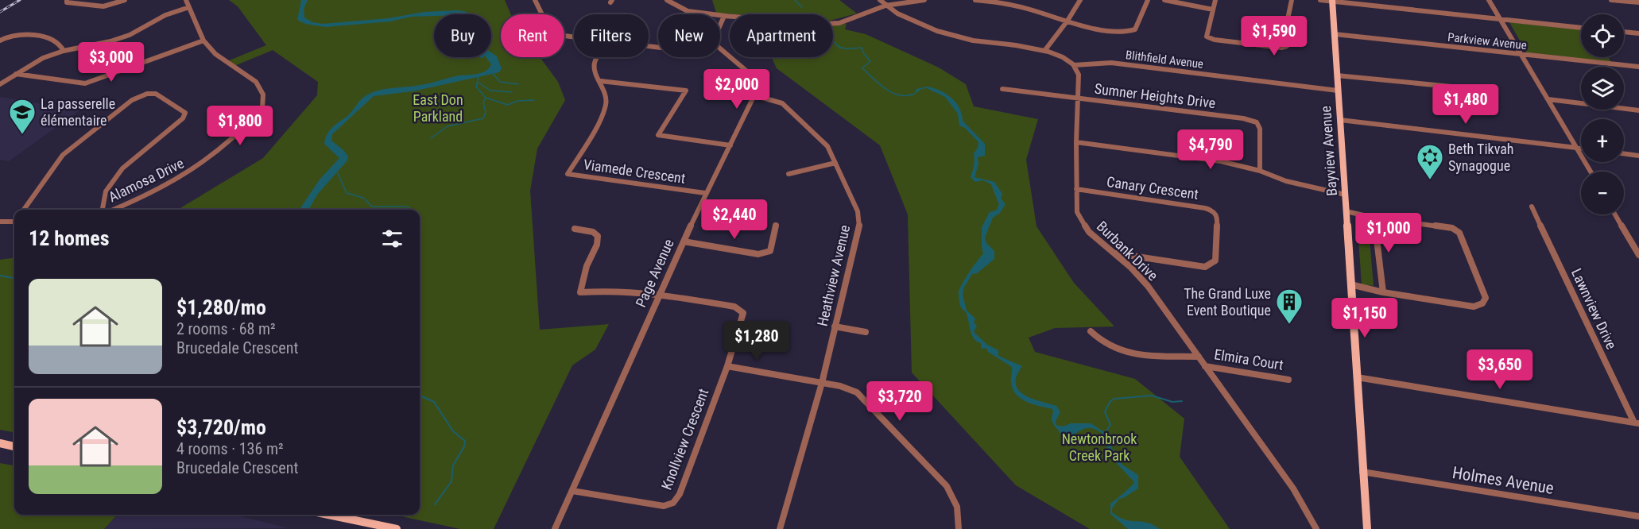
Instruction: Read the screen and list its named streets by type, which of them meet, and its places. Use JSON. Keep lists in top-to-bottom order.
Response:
{
  "streets": {
    "main road": ["Bayview Avenue"],
    "street": [
      "Parkview Avenue",
      "Blithfield Avenue",
      "Sumner Heights Drive",
      "Viamede Crescent",
      "Alamosa Drive",
      "Canary Crescent",
      "Burbank Drive",
      "Page Avenue",
      "Heathview Avenue",
      "Lawnview Drive",
      "Elmira Court",
      "Knollview Crescent",
      "Holmes Avenue"
    ]
  },
  "crossings": [
    ["Parkview Avenue", "Bayview Avenue"],
    ["Blithfield Avenue", "Bayview Avenue"],
    ["Blithfield Avenue", "Burbank Drive"],
    ["Sumner Heights Drive", "Burbank Drive"],
    ["Bayview Avenue", "Holmes Avenue"],
    ["Viamede Crescent", "Page Avenue"],
    ["Canary Crescent", "Burbank Drive"],
    ["Burbank Drive", "Elmira Court"],
    ["Page Avenue", "Heathview Avenue"],
    ["Page Avenue", "Knollview Crescent"]
  ],
  "parks": ["East Don Parkland", "Newtonbrook Creek Park"],
  "places": {
    "school or university": ["La passerelle élémentaire"],
    "synagogue": ["Beth Tikvah Synagogue"],
    "building": ["The Grand Luxe Event Boutique"]
  },
  "page": {
    "map_buttons": ["+", "−"],
    "chip": [
      "Buy",
      "Rent",
      "Filters",
      "New",
      "Apartment"
    ],
    "price": [
      "$1,590",
      "$3,000",
      "$2,000",
      "$1,480",
      "$1,800",
      "$4,790",
      "$2,440",
      "$1,000",
      "$1,150",
      "$1,280",
      "$3,650",
      "$3,720"
    ],
    "heading": "12 homes",
    "list": [
      {
        "name": "$1,280/mo",
        "note": "2 rooms · 68 m² · Brucedale Crescent"
      },
      {
        "name": "$3,720/mo",
        "note": "4 rooms · 136 m² · Brucedale Crescent"
      }
    ]
  }
}
